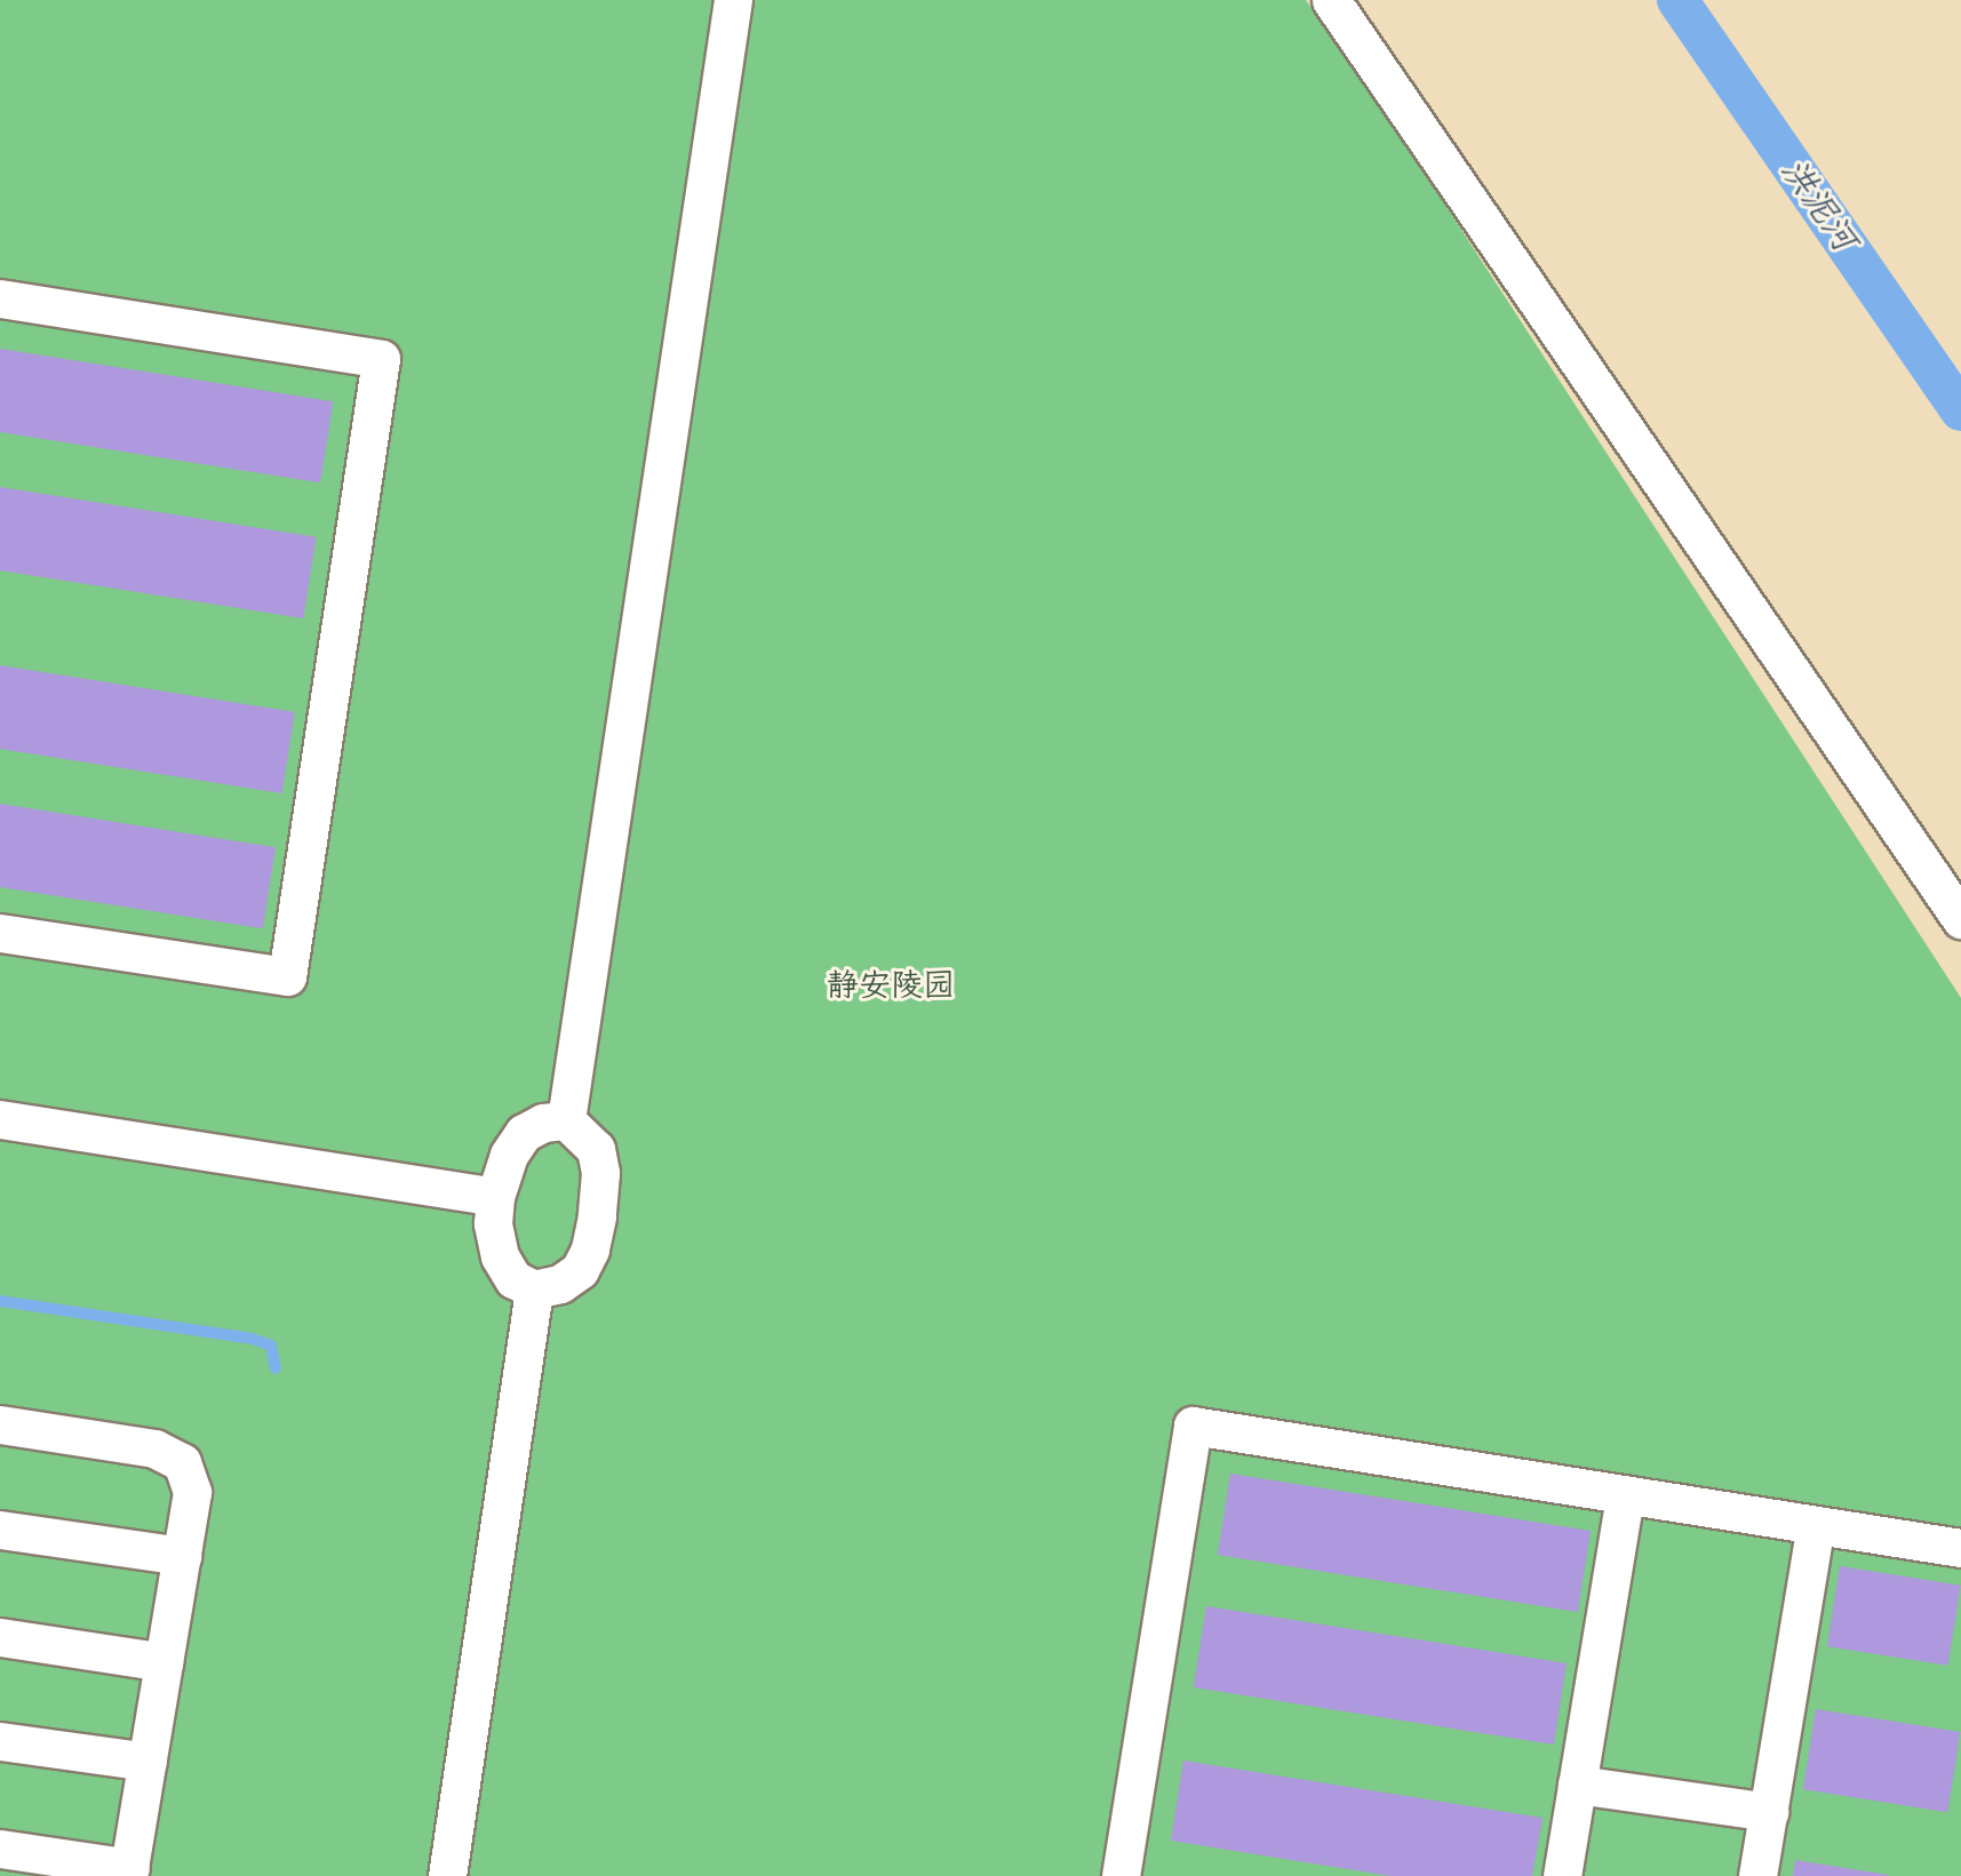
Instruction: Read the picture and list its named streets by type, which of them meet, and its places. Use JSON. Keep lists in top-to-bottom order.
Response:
{
  "water": ["洪泥河"],
  "parks": ["静安陵园"]
}
